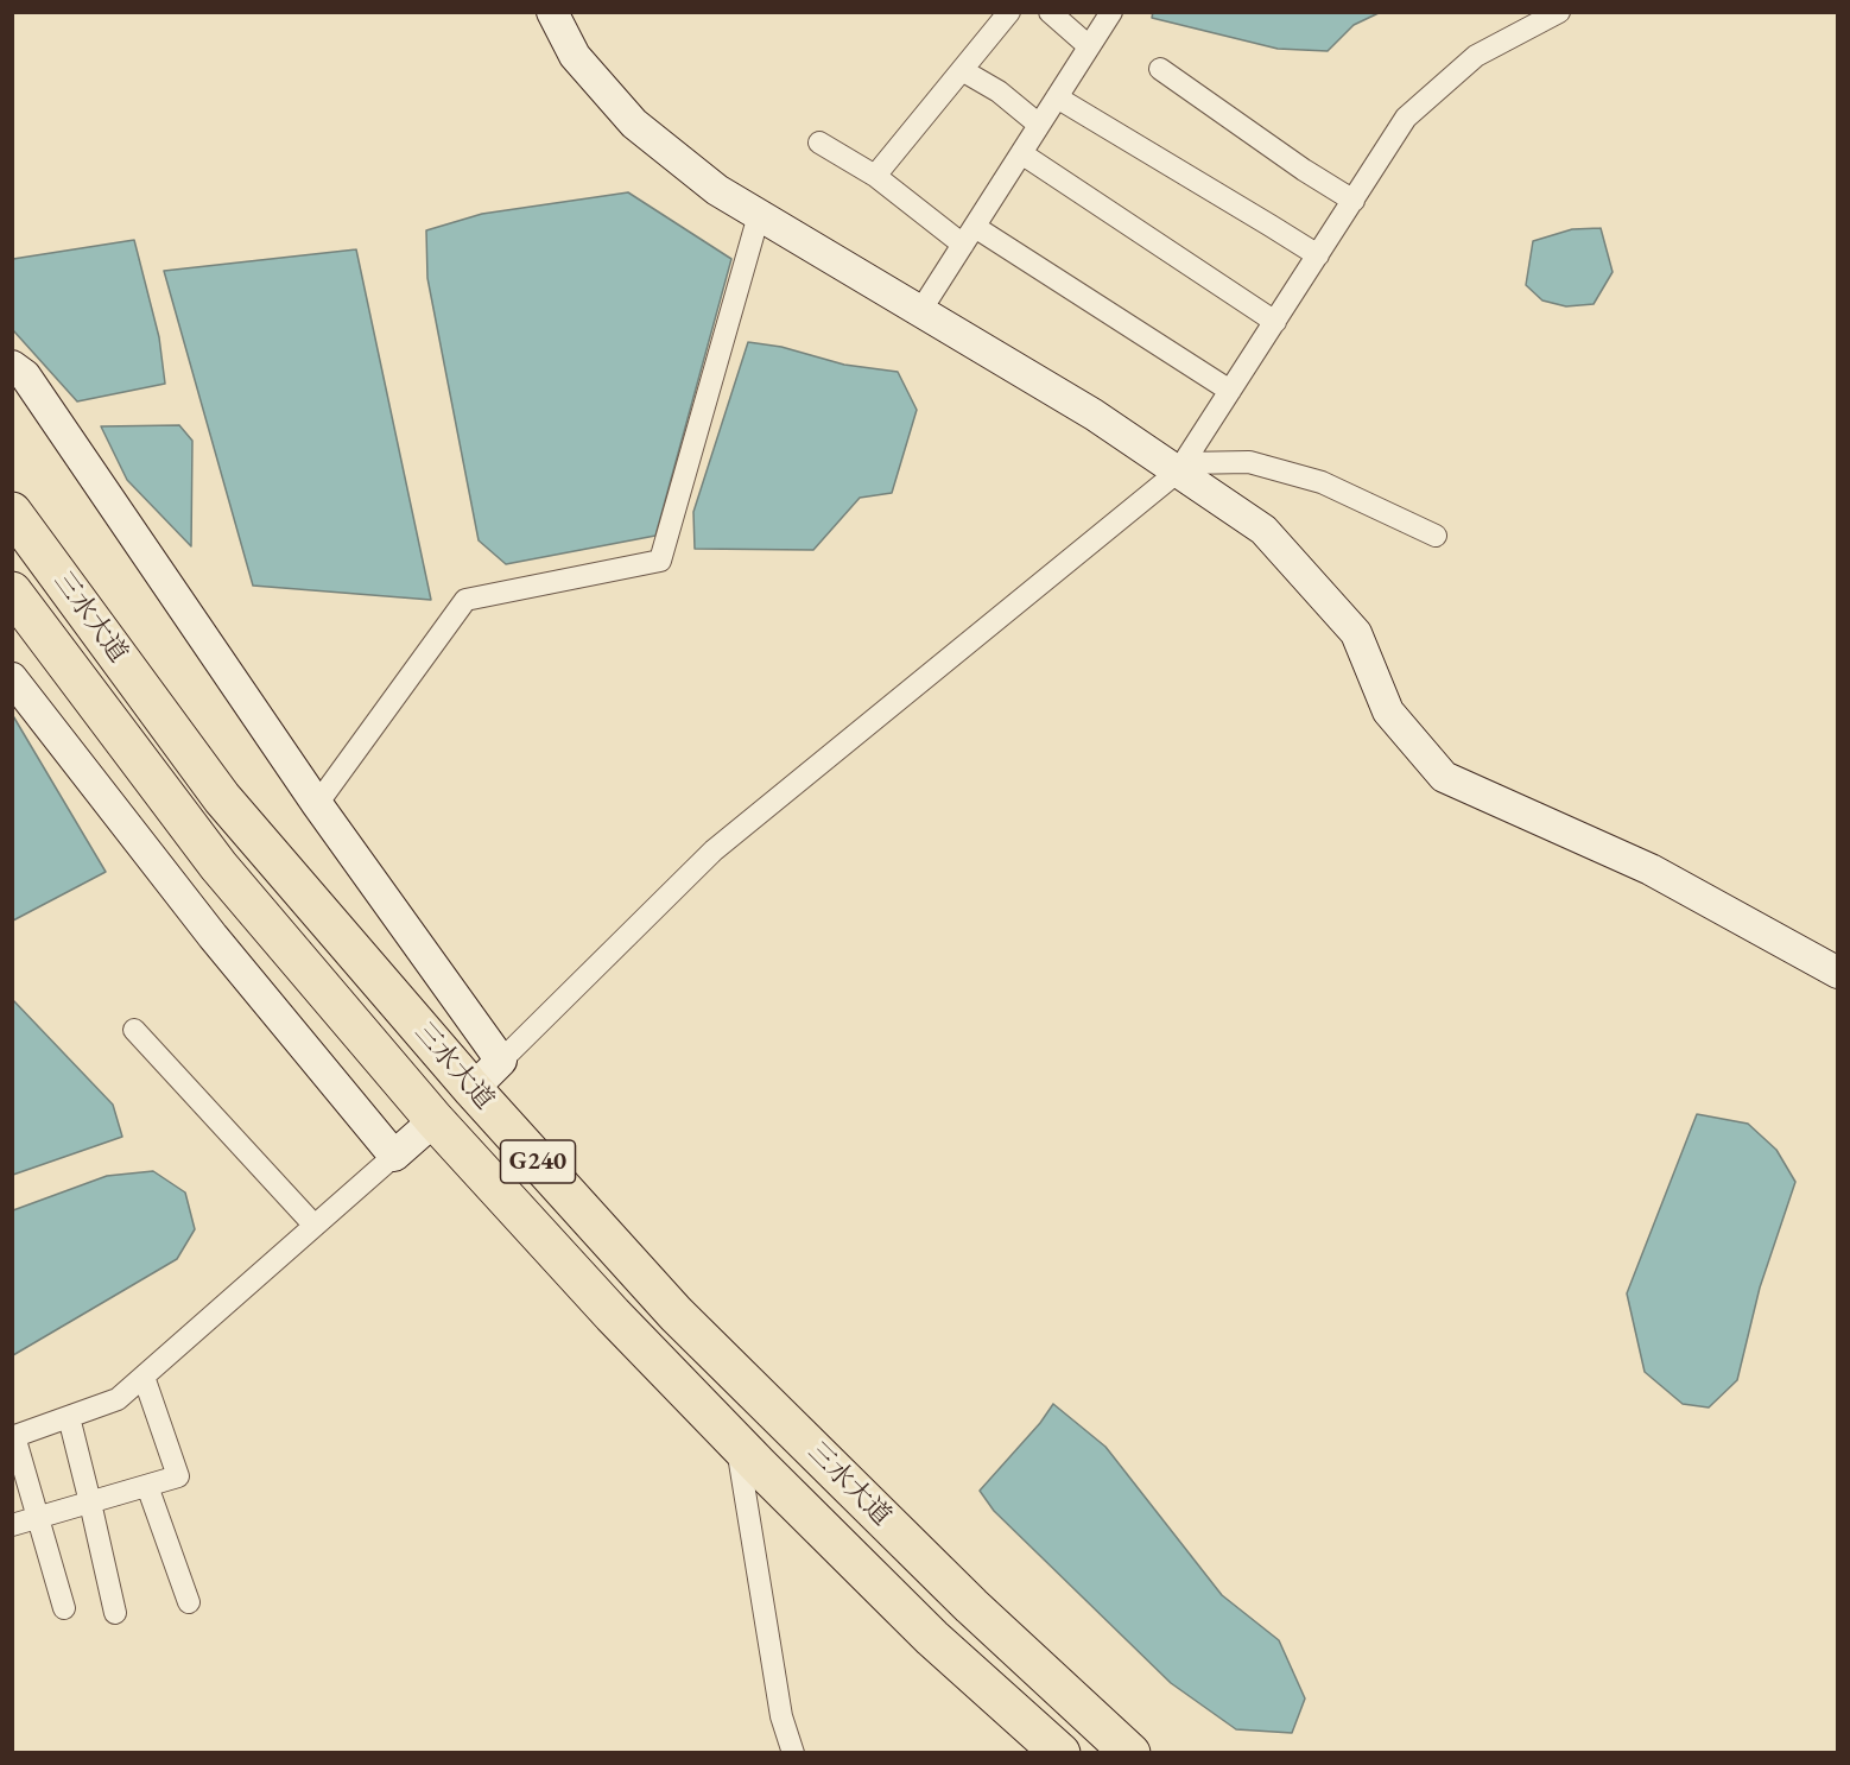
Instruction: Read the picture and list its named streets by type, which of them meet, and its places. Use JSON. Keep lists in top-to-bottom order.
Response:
{
  "streets": {
    "highway": ["三水大道", "G240"]
  }
}
